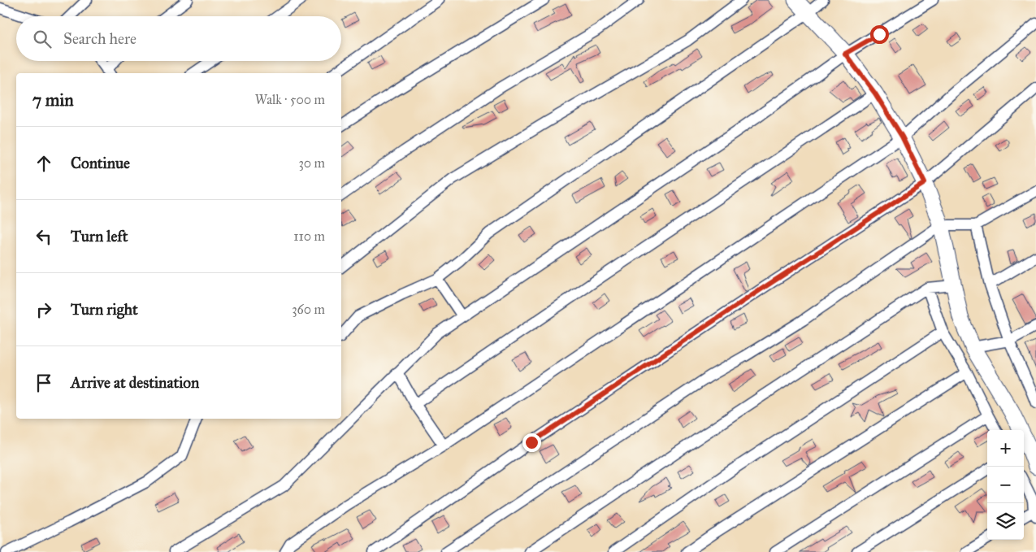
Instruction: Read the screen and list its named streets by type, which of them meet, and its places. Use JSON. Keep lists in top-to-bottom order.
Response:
{
  "page": {
    "search": "Search here",
    "heading": ["7 min", "Walk · 500 m"],
    "list": [
      ["Continue", "30 m"],
      ["Turn left", "110 m"],
      ["Turn right", "360 m"],
      "Arrive at destination"
    ],
    "map_buttons": ["+", "−"]
  }
}
